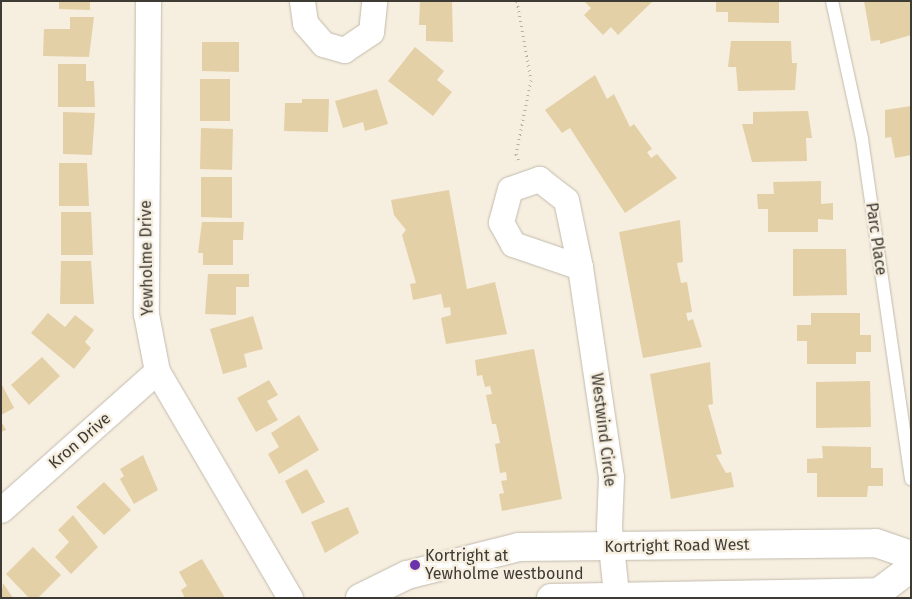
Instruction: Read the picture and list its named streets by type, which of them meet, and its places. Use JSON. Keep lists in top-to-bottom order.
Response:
{
  "streets": {
    "street": [
      "Yewholme Drive",
      "Westwind Circle",
      "Kron Drive",
      "Kortright Road West"
    ],
    "lane": ["Parc Place"]
  },
  "crossings": [
    ["Yewholme Drive", "Kron Drive"],
    ["Westwind Circle", "Kortright Road West"]
  ],
  "places": ["Kortright at Yewholme westbound"]
}
